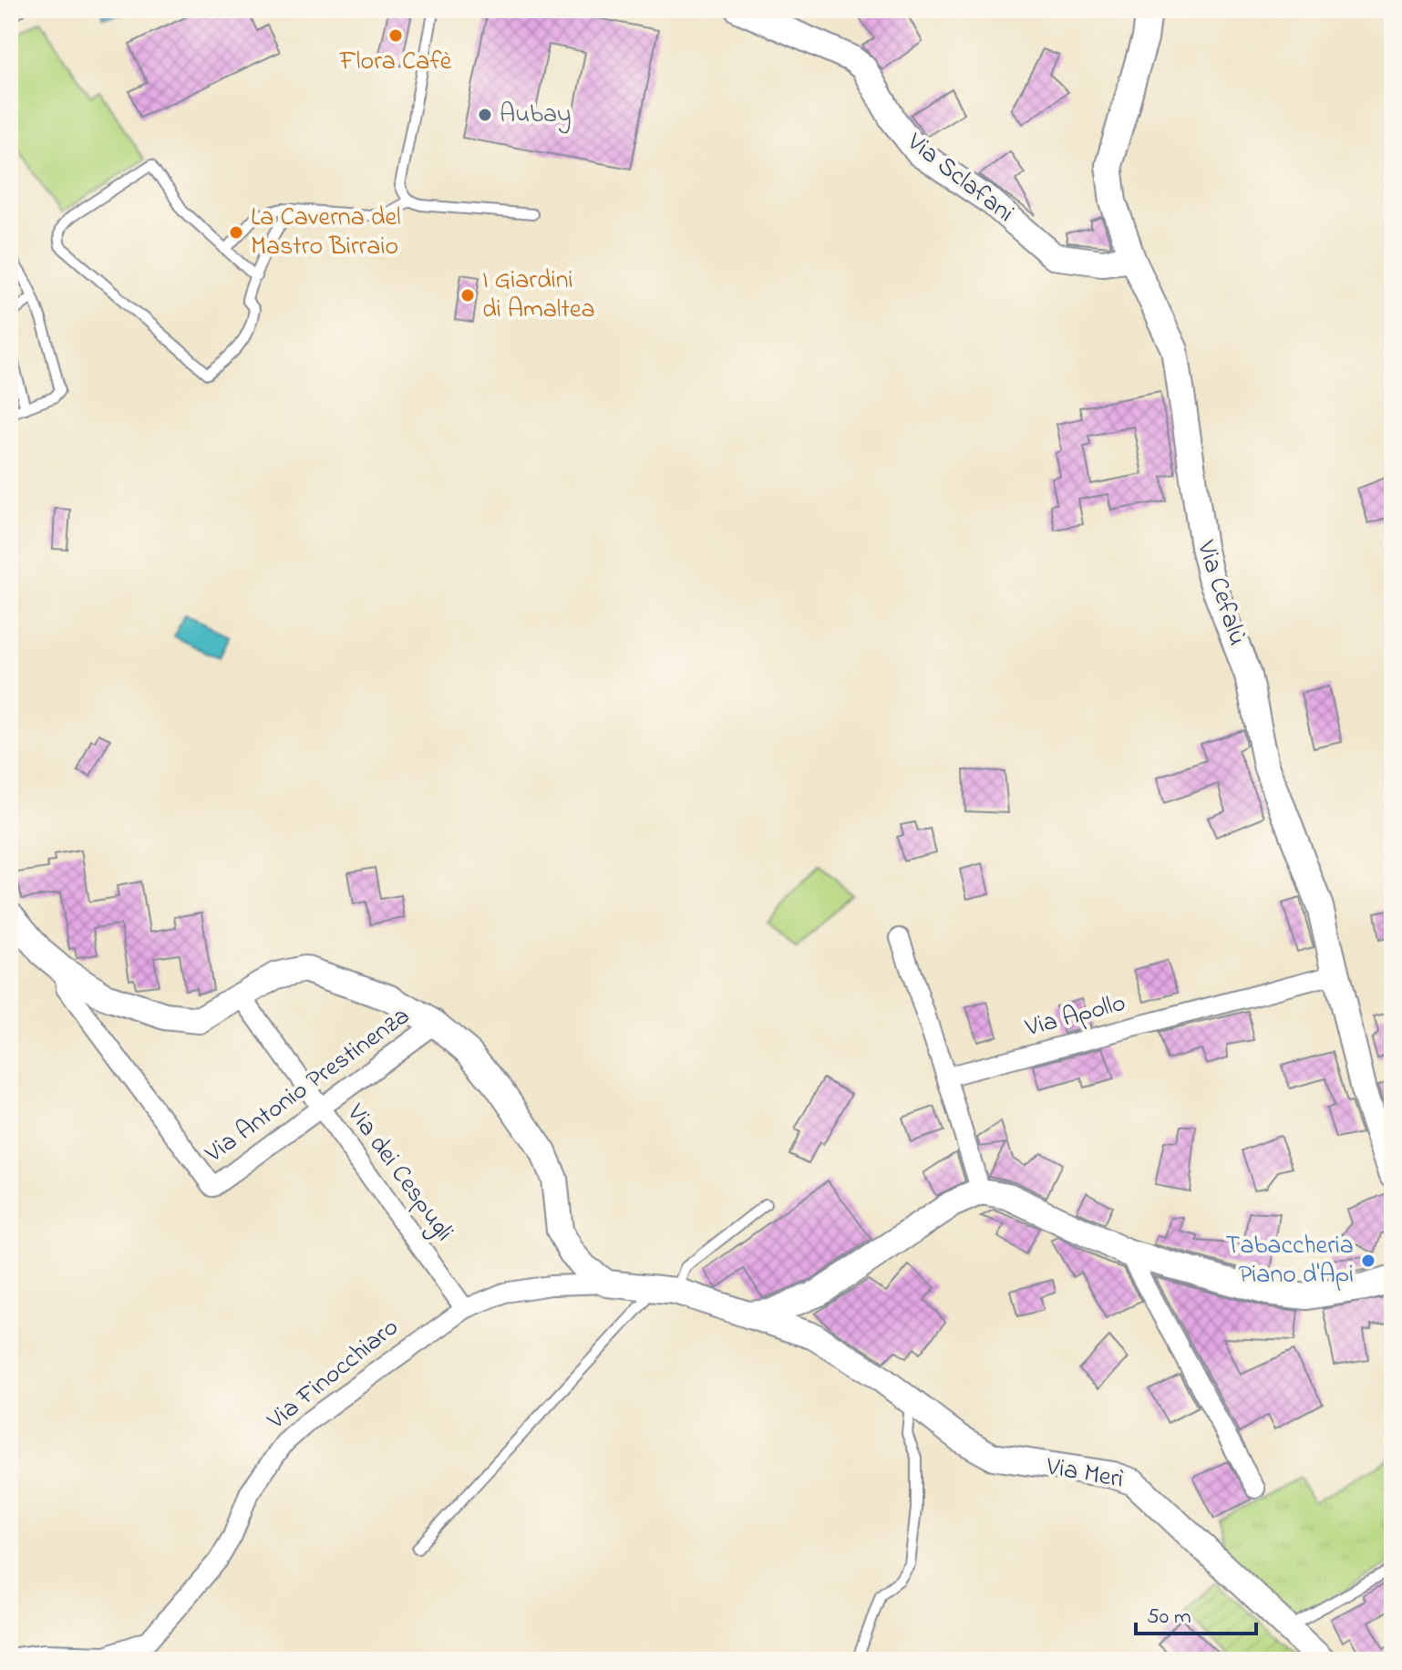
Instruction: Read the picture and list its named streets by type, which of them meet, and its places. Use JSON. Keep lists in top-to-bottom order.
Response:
{
  "streets": {
    "street": [
      "Via Sclafani",
      "Via Cefalù",
      "Via Apollo",
      "Via Antonio Prestinenza",
      "Via dei Cespugli",
      "Via Finocchiaro",
      "Via Merì"
    ]
  },
  "crossings": [
    ["Via Sclafani", "Via Cefalù"],
    ["Via Cefalù", "Via Apollo"],
    ["Via Antonio Prestinenza", "Via dei Cespugli"],
    ["Via dei Cespugli", "Via Finocchiaro"],
    ["Via Finocchiaro", "Via Merì"]
  ],
  "places": [
    "Flora Cafè",
    "Aubay",
    "La Caverna del Mastro Birraio",
    "I Giardini di Amaltea",
    "Tabaccheria Piano d'Api"
  ],
  "scale_bar": "50 m"
}
